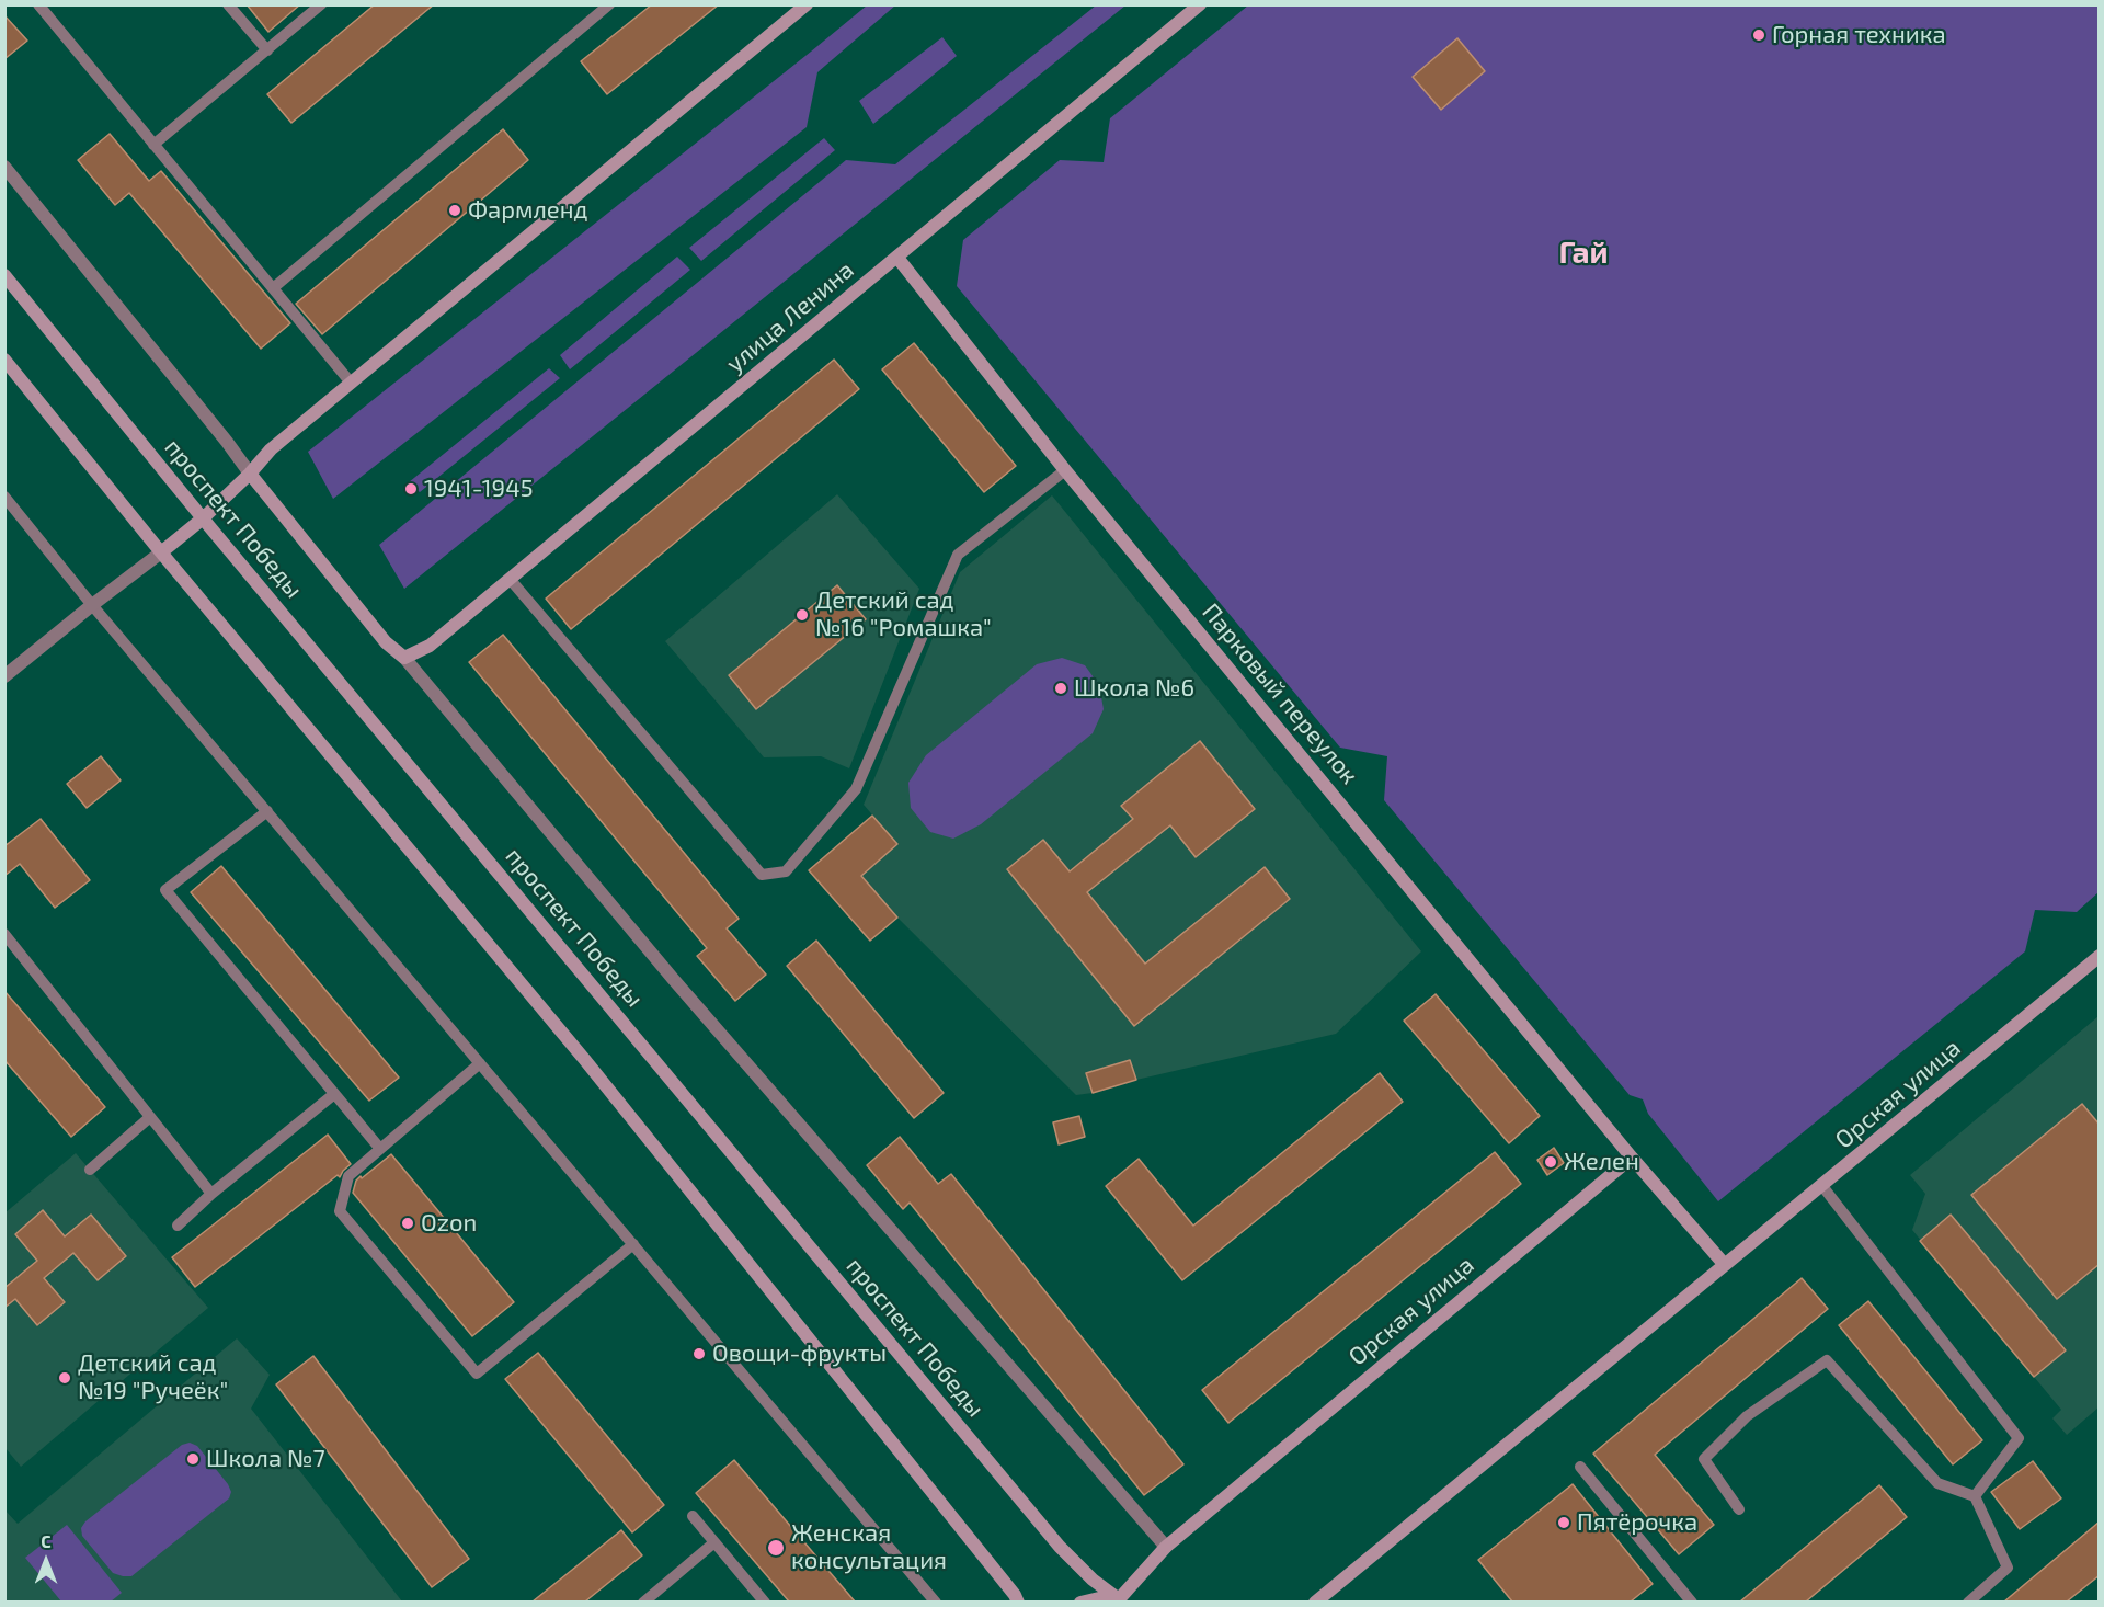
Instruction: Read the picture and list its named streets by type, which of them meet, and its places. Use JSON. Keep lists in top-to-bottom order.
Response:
{
  "streets": {
    "main road": [
      "улица Ленина",
      "проспект Победы",
      "Парковый переулок",
      "Орская улица"
    ]
  },
  "crossings": [
    ["улица Ленина", "Парковый переулок"],
    ["проспект Победы", "Орская улица"],
    ["Парковый переулок", "Орская улица"]
  ],
  "districts": ["Гай"],
  "places": [
    "Горная техника",
    "Фармленд",
    "1941-1945",
    "Детский сад №16 \"Ромашка\"",
    "Школа №6",
    "Желен",
    "Ozon",
    "Овощи-фрукты",
    "Детский сад №19 \"Ручеёк\"",
    "Школа №7",
    "Пятёрочка",
    "Женская консультация"
  ],
  "north": "top"
}
